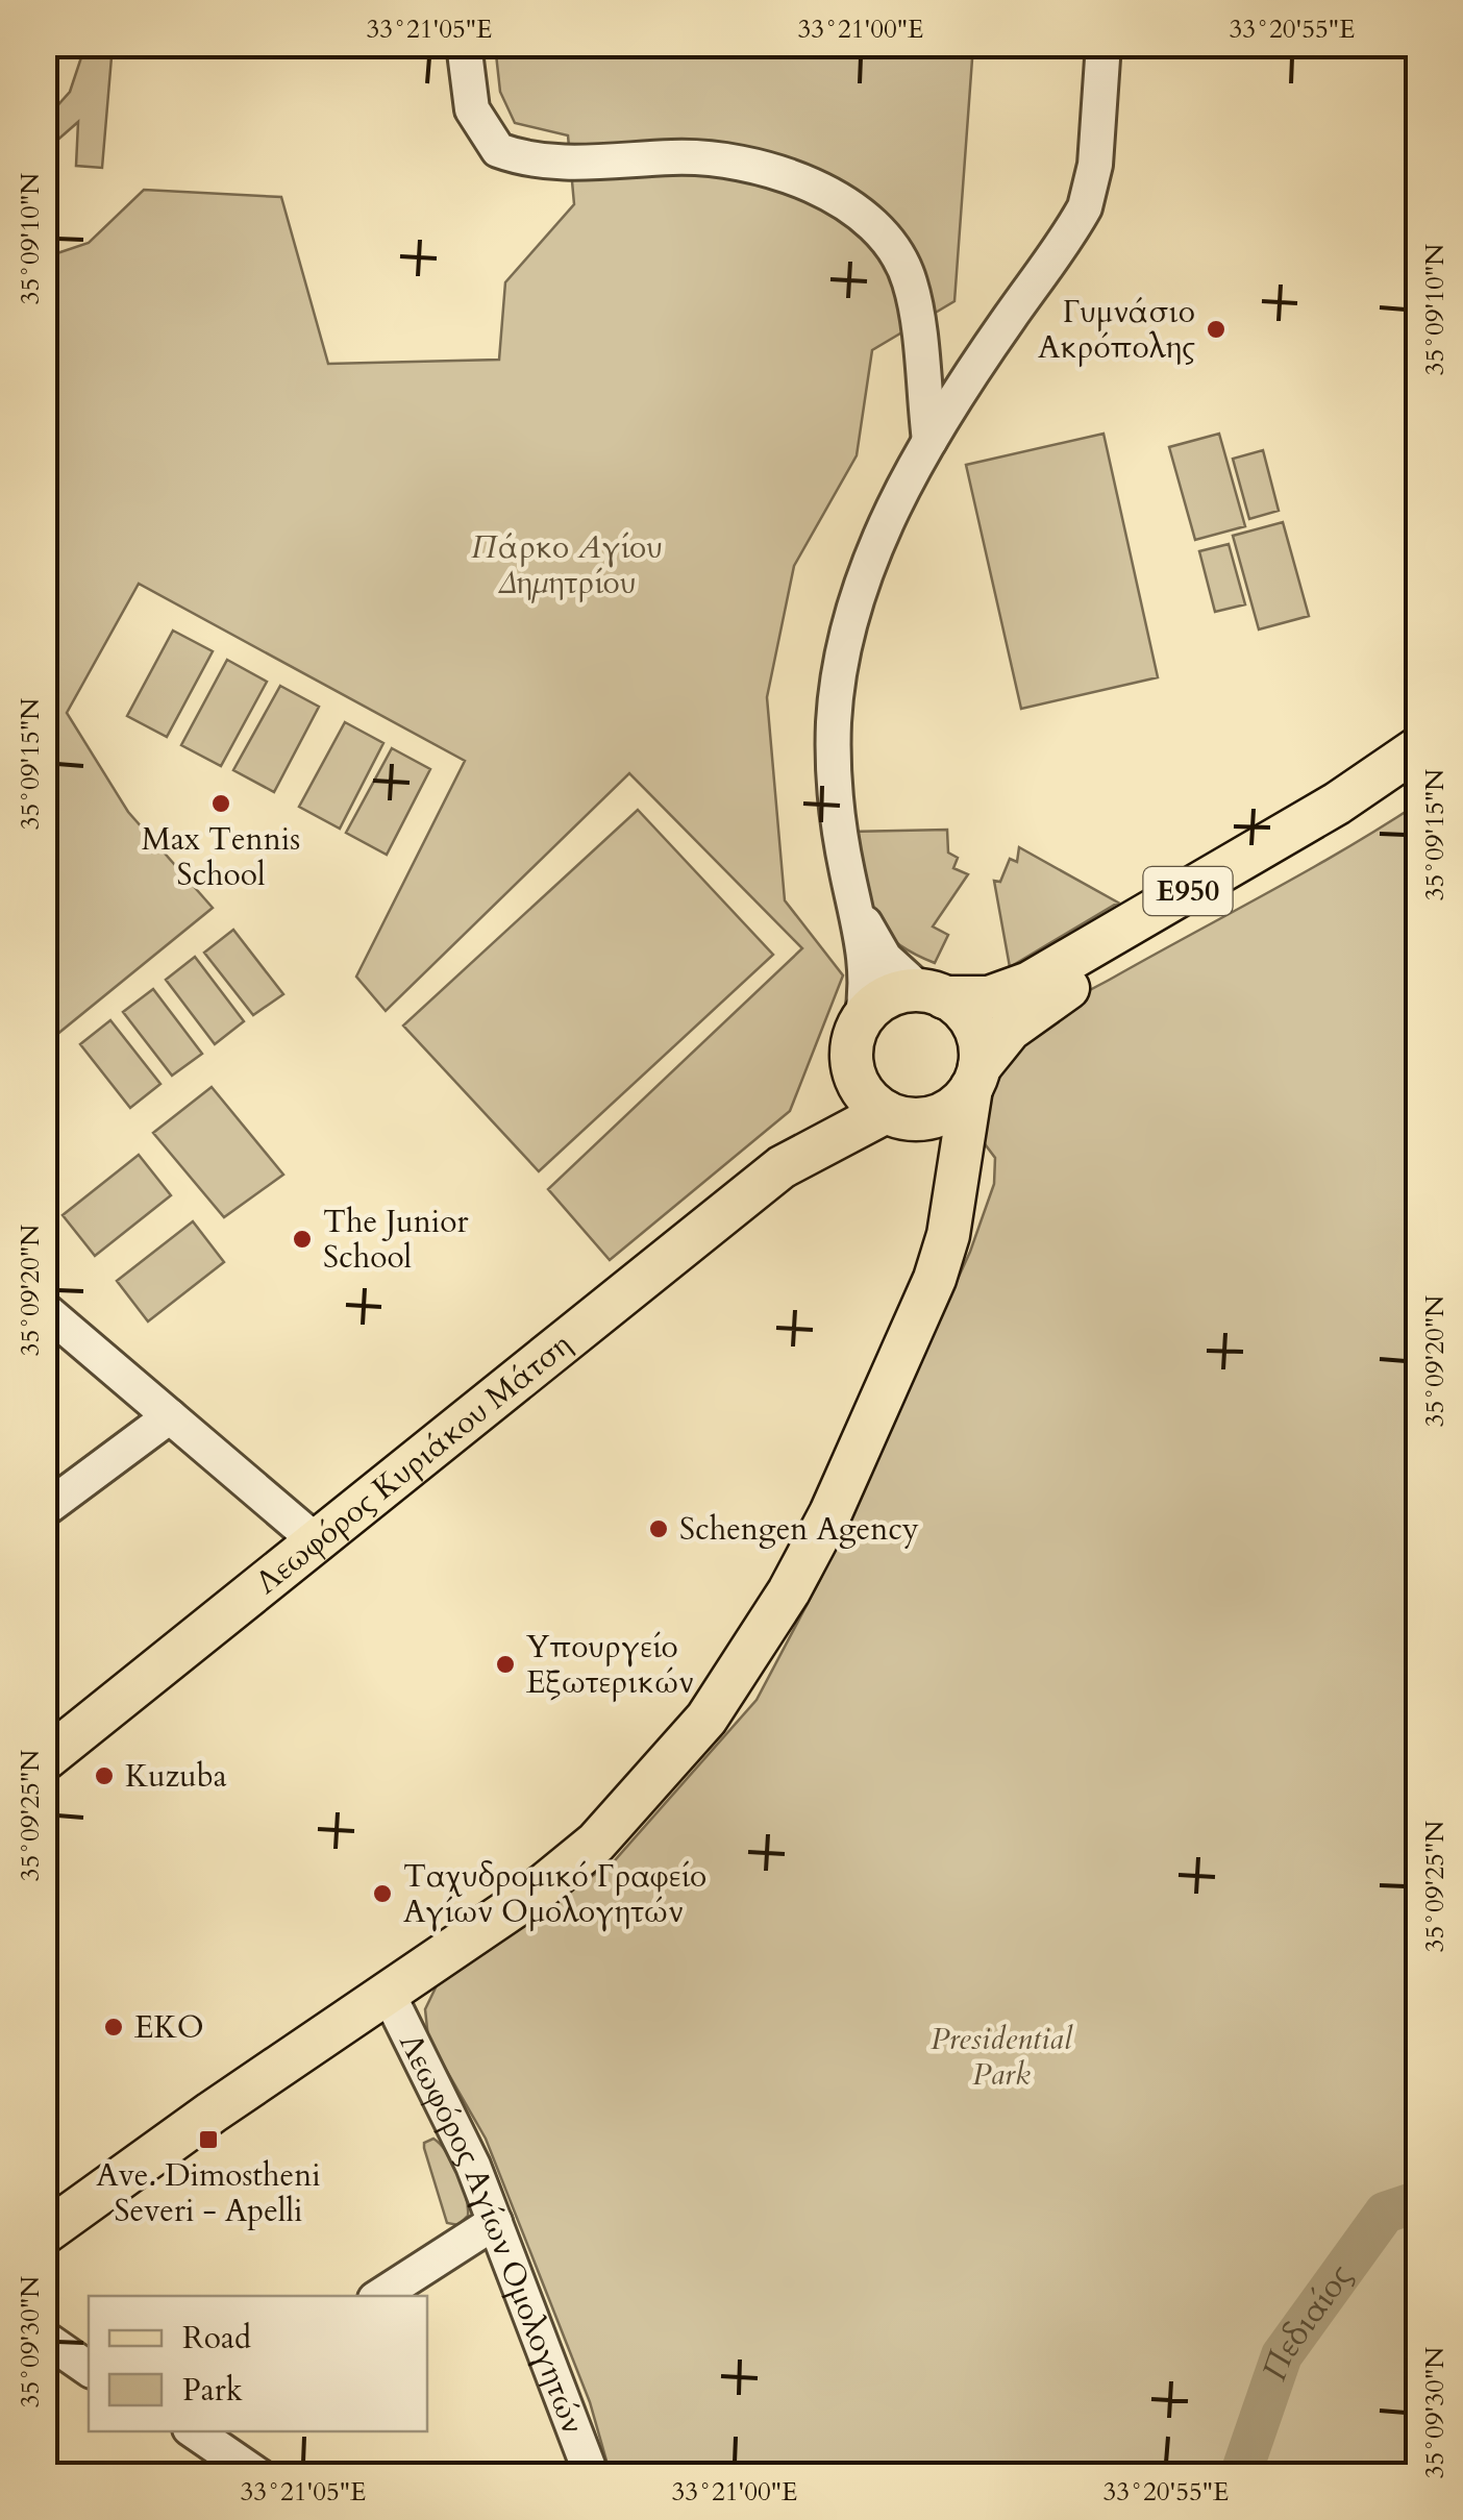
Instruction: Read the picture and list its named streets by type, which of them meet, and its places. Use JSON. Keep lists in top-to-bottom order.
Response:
{
  "streets": {
    "main road": ["E950", "Λεωφόρος Κυριάκου Μάτση"],
    "street": ["Λεωφόρος Αγίων Ομολογητών"]
  },
  "crossings": [
    ["E950", "Λεωφόρος Κυριάκου Μάτση"]
  ],
  "water": ["Πεδιαίος"],
  "parks": ["Πάρκο Αγίου Δημητρίου", "Presidential Park"],
  "places": {
    "other": [
      "Γυμνάσιο Ακρόπολης",
      "Max Tennis School",
      "The Junior School",
      "Schengen Agency",
      "Υπουργείο Εξωτερικών",
      "Kuzuba",
      "Ταχυδρομικό Γραφείο Αγίων Ομολογητών",
      "EKO"
    ],
    "transit": ["Ave. Dimostheni Severi - Apelli"]
  },
  "legend": ["Road", "Park"],
  "coordinates": [
    "33°21'05\"E",
    "33°21'00\"E",
    "33°20'55\"E",
    "35°09'10\"N",
    "35°09'15\"N",
    "35°09'20\"N",
    "35°09'25\"N",
    "35°09'30\"N"
  ]
}
